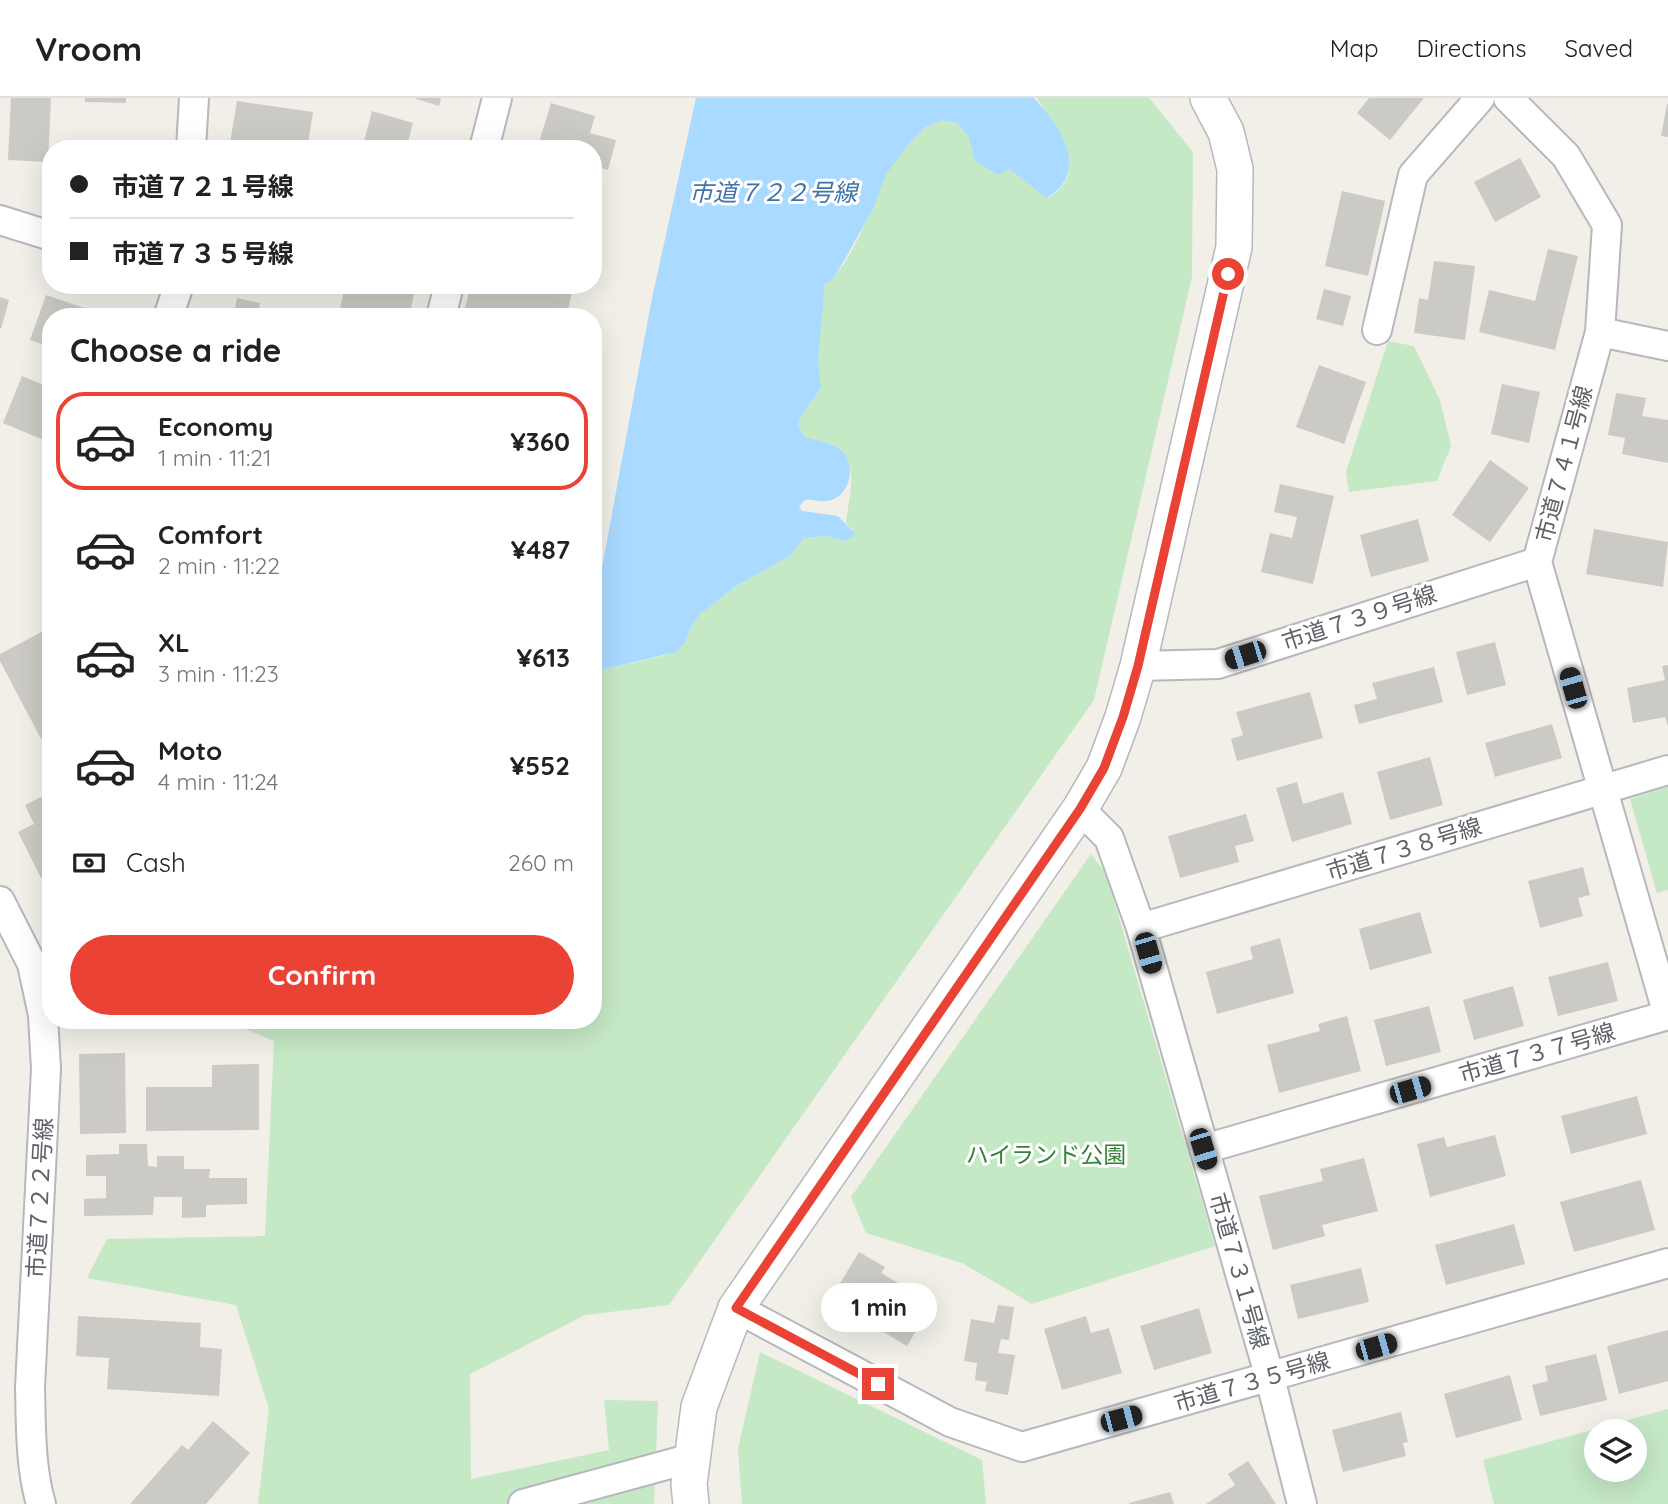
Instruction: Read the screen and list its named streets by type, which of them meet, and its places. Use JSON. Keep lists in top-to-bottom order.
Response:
{
  "streets": {
    "street": [
      "市道７４１号線",
      "市道７３９号線",
      "市道７３８号線",
      "市道７３７号線",
      "市道７２２号線",
      "市道７３１号線",
      "市道７３５号線"
    ]
  },
  "crossings": [
    ["市道７４１号線", "市道７３９号線"],
    ["市道７４１号線", "市道７３８号線"],
    ["市道７４１号線", "市道７３７号線"],
    ["市道７３８号線", "市道７３１号線"],
    ["市道７３７号線", "市道７３１号線"],
    ["市道７３１号線", "市道７３５号線"]
  ],
  "water": ["市道７２２号線"],
  "parks": ["ハイランド公園"],
  "page": {
    "header": "Vroom",
    "nav": ["Map", "Directions", "Saved"],
    "banner": ["市道７２１号線", "市道７３５号線"],
    "heading": "Choose a ride",
    "list": [
      {
        "name": "Economy",
        "note": "1 min · 11:21",
        "value": "¥360"
      },
      {
        "name": "Comfort",
        "note": "2 min · 11:22",
        "value": "¥487"
      },
      {
        "name": "XL",
        "note": "3 min · 11:23",
        "value": "¥613"
      },
      {
        "name": "Moto",
        "note": "4 min · 11:24",
        "value": "¥552"
      }
    ],
    "pay": ["Cash", "260 m"],
    "buttons": "Confirm",
    "bubble": "1 min"
  }
}
